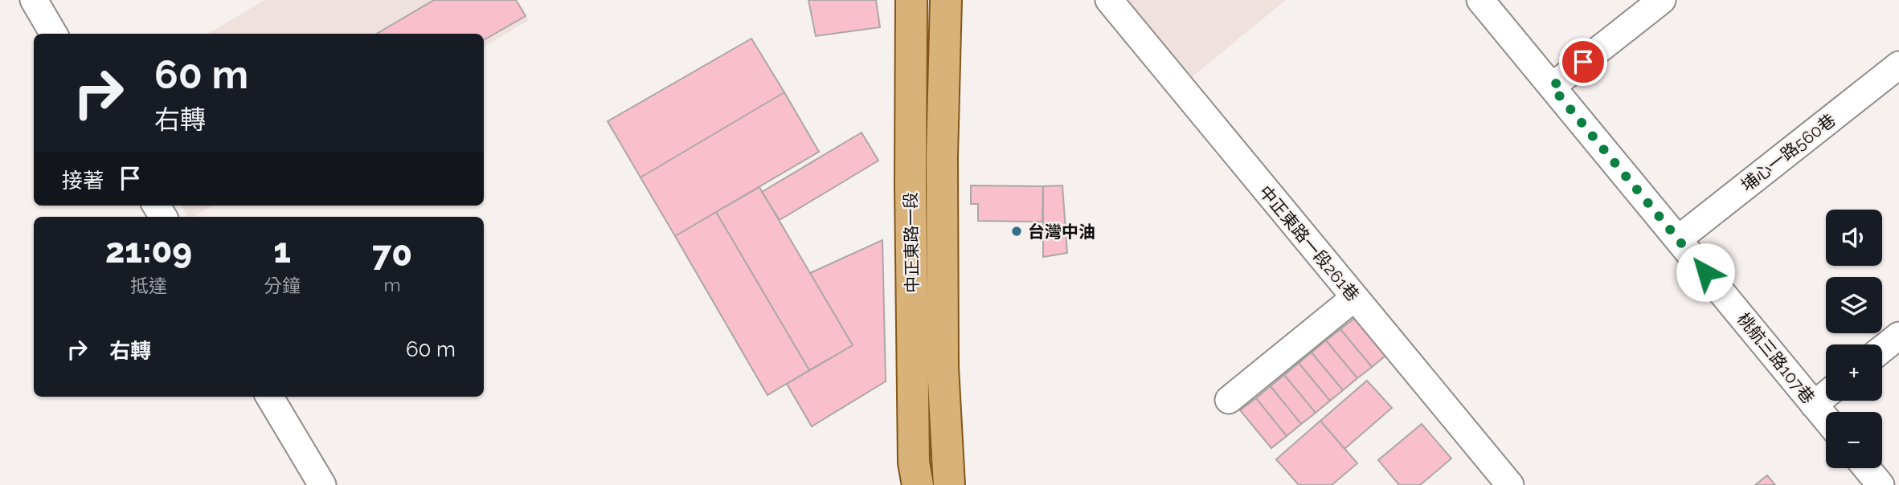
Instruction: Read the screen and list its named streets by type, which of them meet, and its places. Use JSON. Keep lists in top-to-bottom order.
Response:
{
  "streets": {
    "main road": ["中正東路一段"],
    "street": ["埔心一路560巷", "中正東路一段261巷", "桃航三路107巷"]
  },
  "crossings": [
    ["埔心一路560巷", "桃航三路107巷"]
  ],
  "places": ["台灣中油"],
  "page": {
    "turn": ["60 m", "右轉"],
    "then": "接著",
    "map_buttons": ["+", "−"],
    "eta": [
      "21:09",
      "抵達",
      "1",
      "分鐘",
      "70",
      "m"
    ],
    "list": [
      {
        "name": "右轉",
        "value": "60 m"
      }
    ]
  }
}
